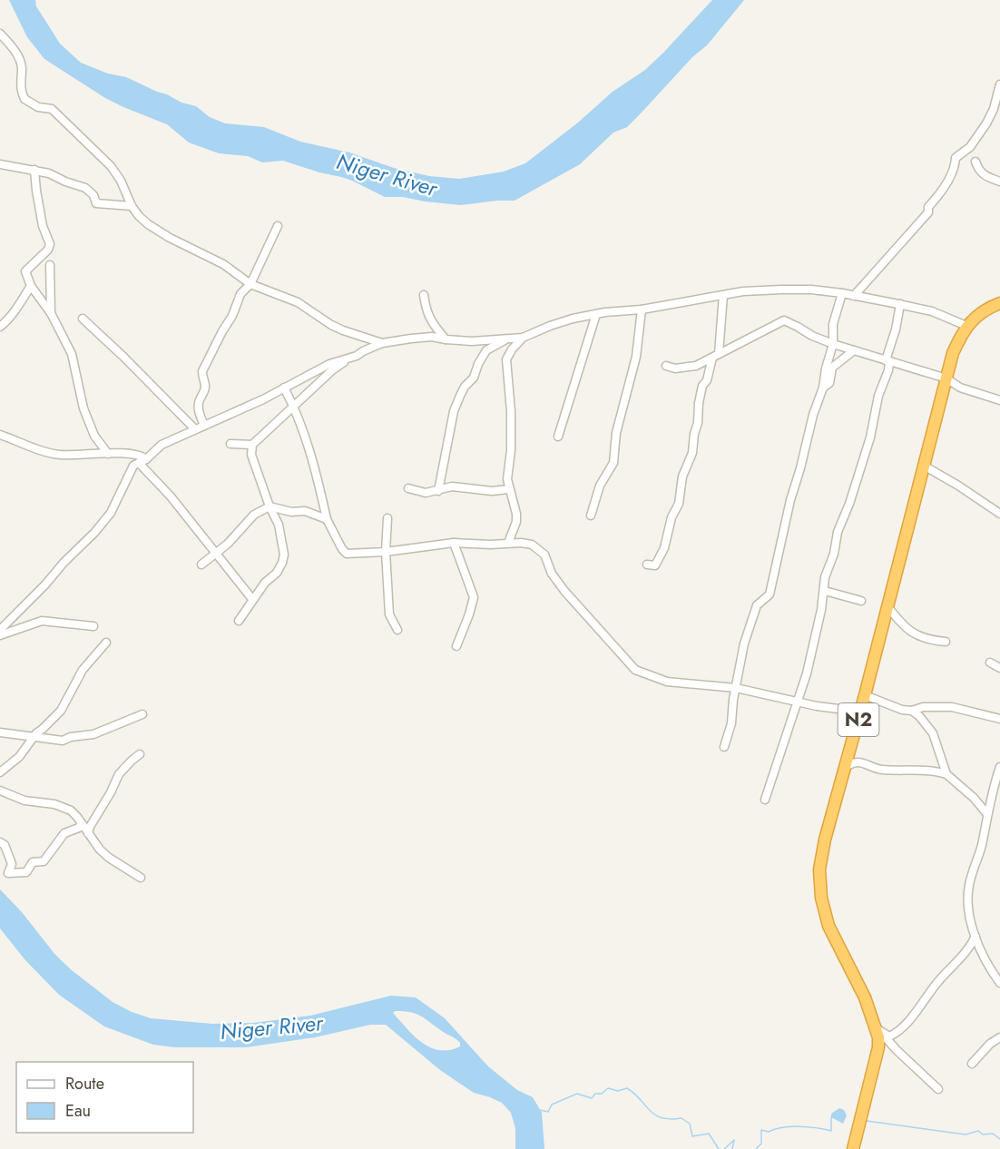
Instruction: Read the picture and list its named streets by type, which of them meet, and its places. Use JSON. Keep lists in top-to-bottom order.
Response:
{
  "streets": {
    "highway": ["N2"]
  },
  "water": ["Niger River"],
  "legend": ["Route", "Eau"]
}
